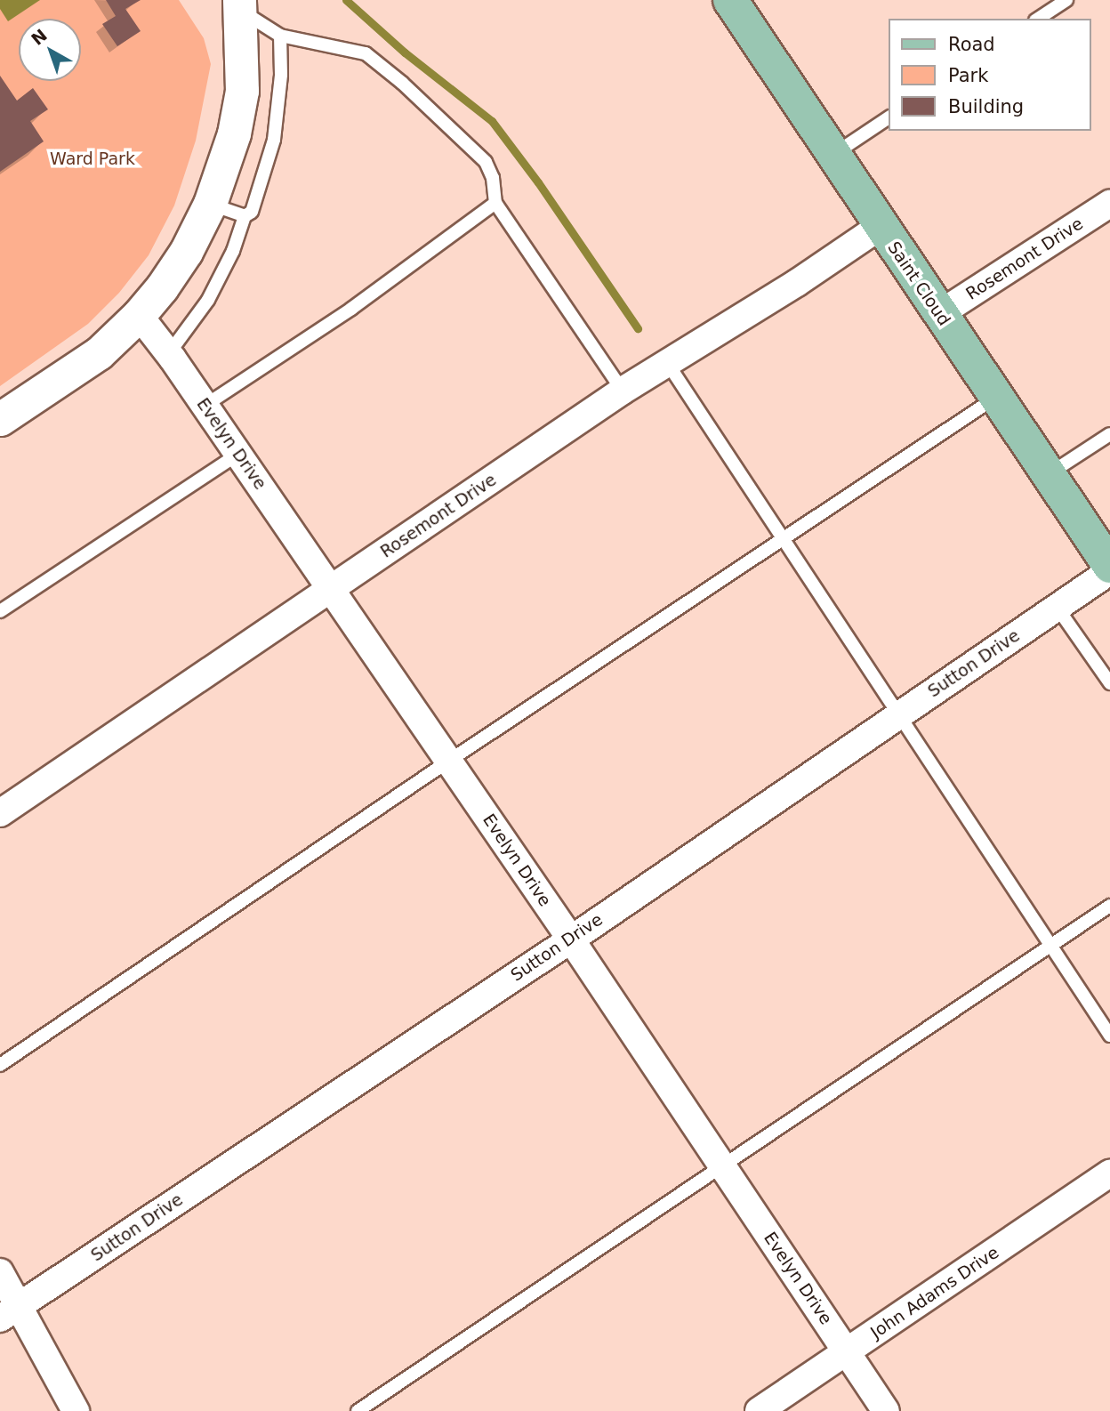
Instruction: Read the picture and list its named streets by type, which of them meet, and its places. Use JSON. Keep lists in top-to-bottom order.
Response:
{
  "streets": {
    "main road": ["Saint Cloud"],
    "street": [
      "Rosemont Drive",
      "Evelyn Drive",
      "Sutton Drive",
      "John Adams Drive"
    ]
  },
  "crossings": [
    ["Rosemont Drive", "Saint Cloud"],
    ["Rosemont Drive", "Evelyn Drive"],
    ["Evelyn Drive", "Sutton Drive"],
    ["Evelyn Drive", "John Adams Drive"]
  ],
  "parks": ["Ward Park"],
  "legend": ["Road", "Park", "Building"],
  "north": "top left"
}
